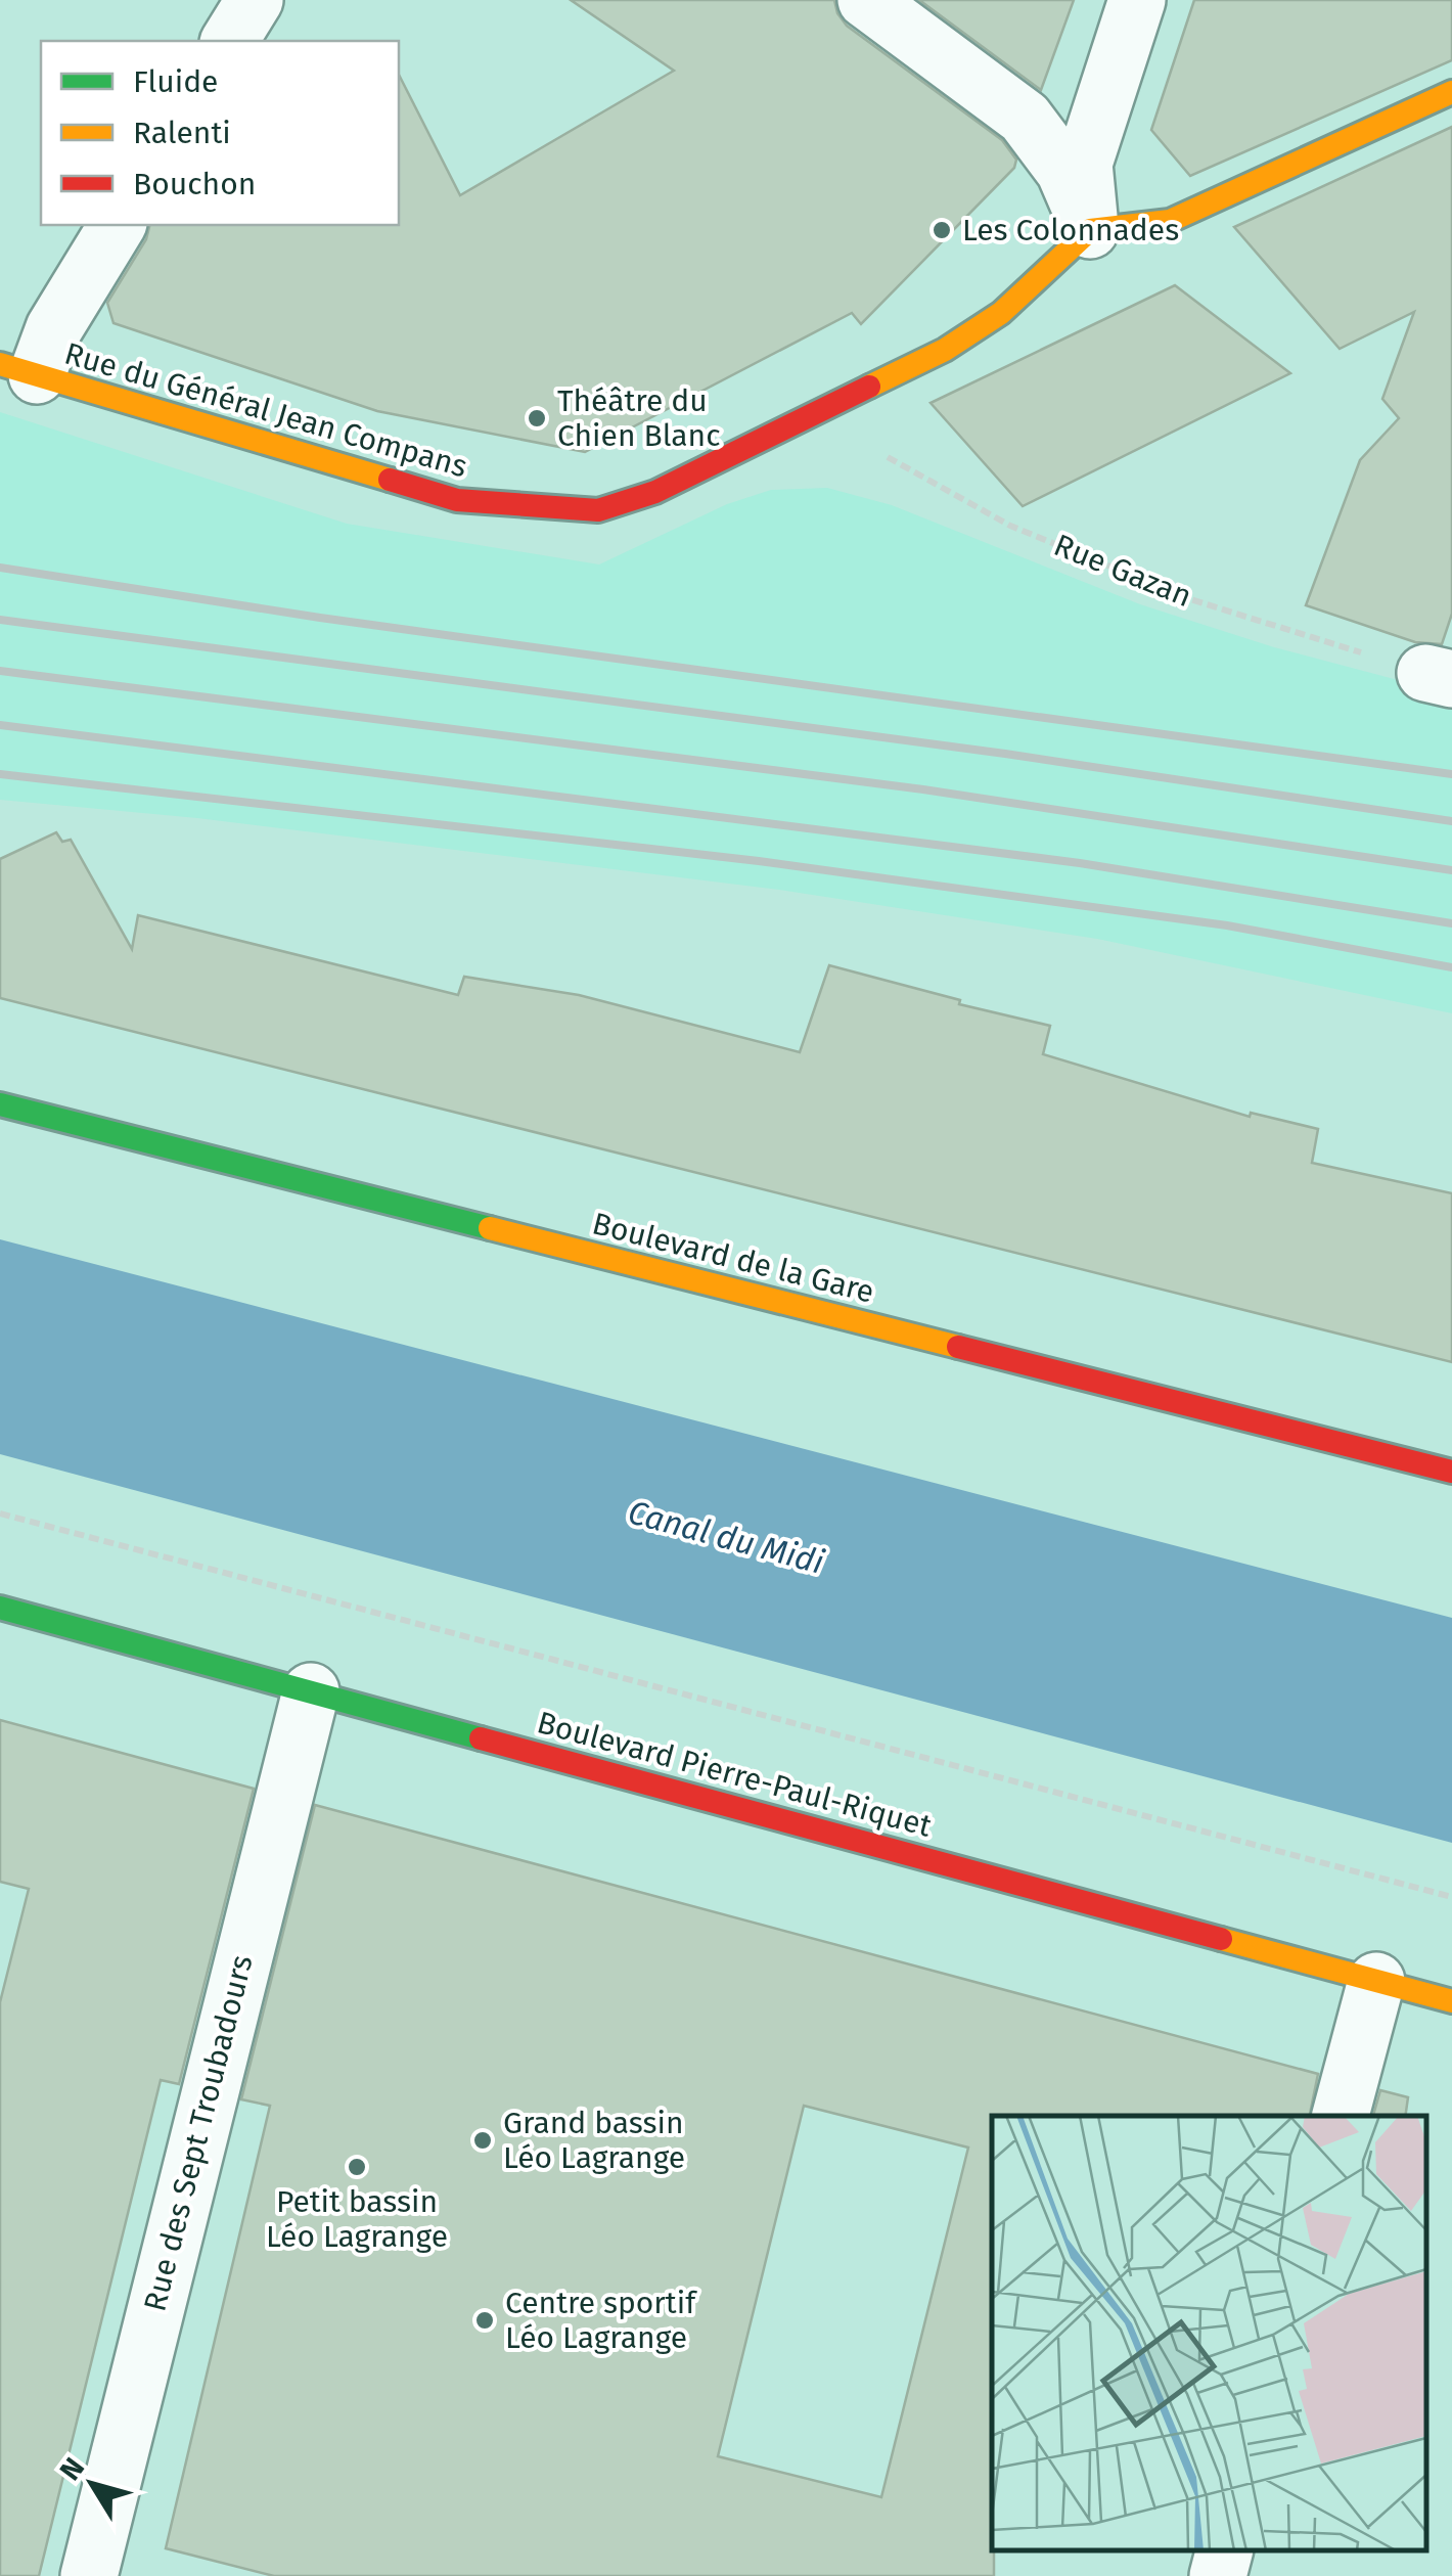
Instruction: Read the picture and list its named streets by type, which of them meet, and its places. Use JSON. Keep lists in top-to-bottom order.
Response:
{
  "streets": {
    "main road": ["Rue du Général Jean Compans", "Boulevard de la Gare", "Boulevard Pierre-Paul-Riquet"],
    "street": ["Rue des Sept Troubadours"],
    "path": ["Rue Gazan"]
  },
  "crossings": [
    ["Rue du Général Jean Compans", "Rue Gazan"],
    ["Boulevard Pierre-Paul-Riquet", "Rue des Sept Troubadours"]
  ],
  "water": ["Canal du Midi"],
  "places": [
    "Les Colonnades",
    "Théâtre du Chien Blanc",
    "Grand bassin Léo Lagrange",
    "Petit bassin Léo Lagrange",
    "Centre sportif Léo Lagrange"
  ],
  "legend": ["Fluide", "Ralenti", "Bouchon"],
  "north": "top left"
}
